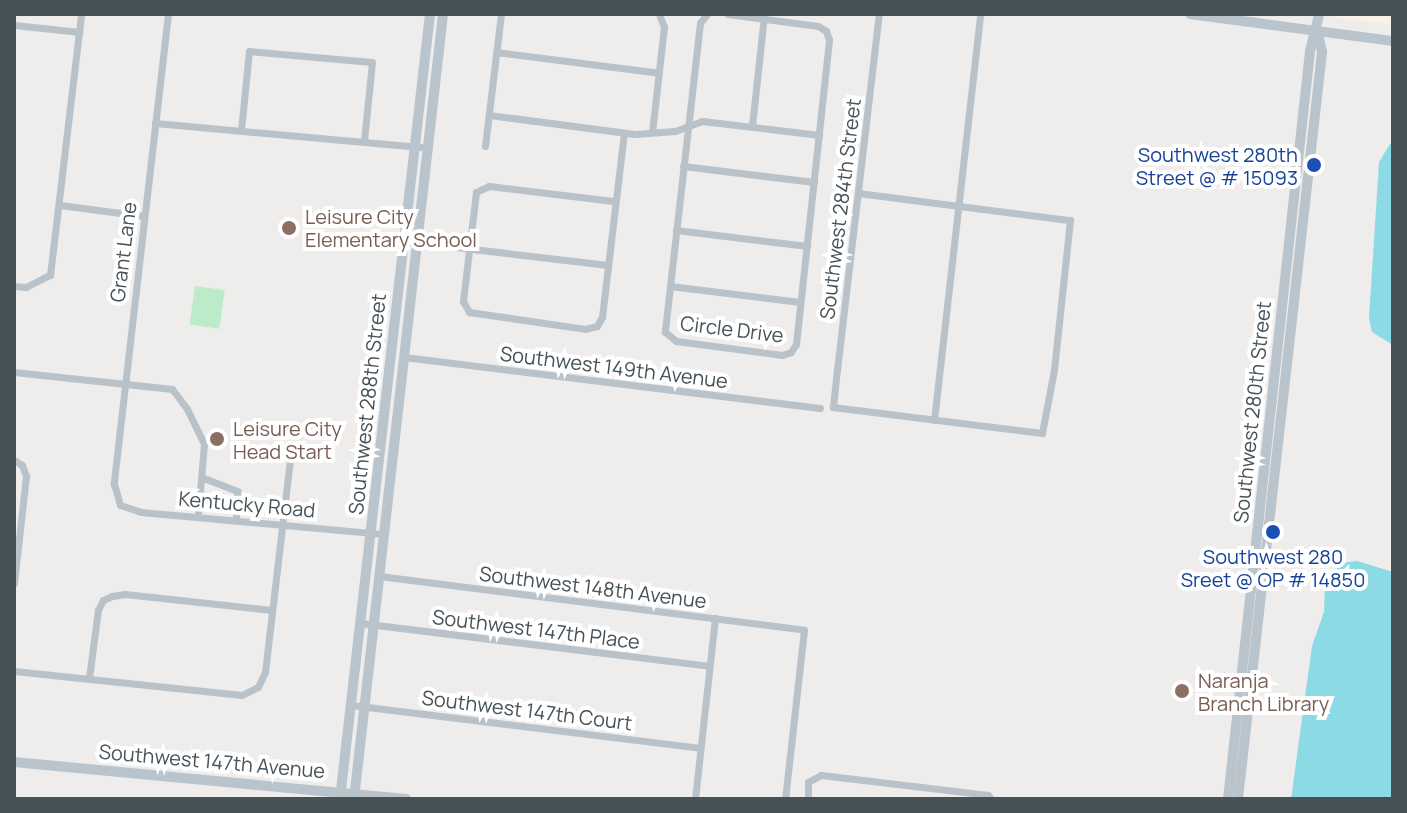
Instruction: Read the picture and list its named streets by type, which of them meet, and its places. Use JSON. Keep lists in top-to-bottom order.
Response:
{
  "streets": {
    "street": [
      "Southwest 284th Street",
      "Grant Lane",
      "Circle Drive",
      "Southwest 149th Avenue",
      "Southwest 288th Street",
      "Southwest 280th Street",
      "Kentucky Road",
      "Southwest 148th Avenue",
      "Southwest 147th Place",
      "Southwest 147th Court",
      "Southwest 147th Avenue"
    ]
  },
  "crossings": [
    ["Grant Lane", "Kentucky Road"],
    ["Southwest 149th Avenue", "Southwest 288th Street"],
    ["Southwest 288th Street", "Kentucky Road"],
    ["Southwest 288th Street", "Southwest 148th Avenue"],
    ["Southwest 288th Street", "Southwest 147th Place"],
    ["Southwest 288th Street", "Southwest 147th Court"],
    ["Southwest 288th Street", "Southwest 147th Avenue"]
  ],
  "places": [
    "Southwest 280th Street @ # 15093",
    "Leisure City Elementary School",
    "Leisure City Head Start",
    "Southwest 280 Sreet @ OP # 14850",
    "Naranja Branch Library"
  ]
}
